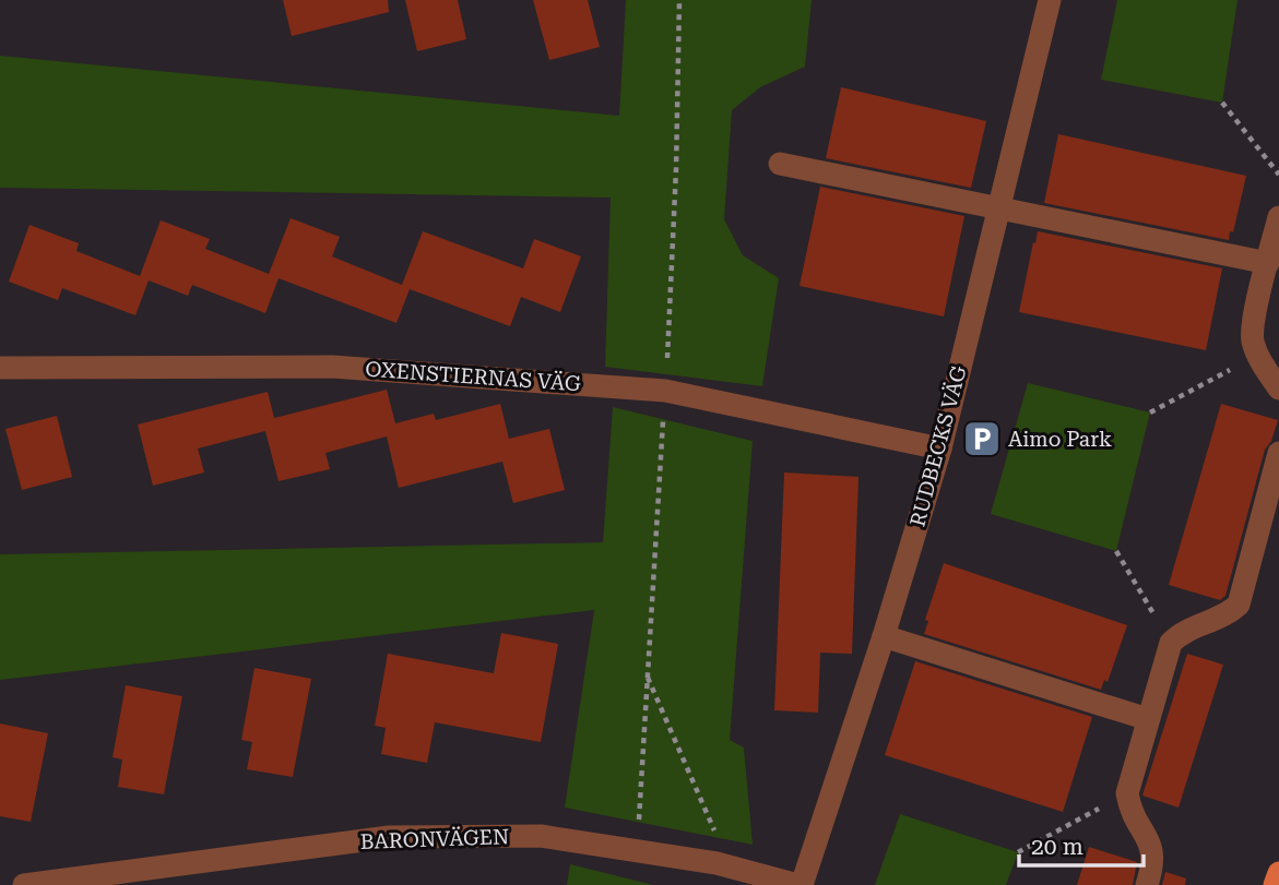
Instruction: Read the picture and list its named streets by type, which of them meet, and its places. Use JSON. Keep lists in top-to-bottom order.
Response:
{
  "streets": {
    "street": ["OXENSTIERNAS VÄG", "RUDBECKS VÄG", "BARONVÄGEN"]
  },
  "crossings": [
    ["OXENSTIERNAS VÄG", "RUDBECKS VÄG"],
    ["RUDBECKS VÄG", "BARONVÄGEN"]
  ],
  "places": {
    "parking": ["Aimo Park"]
  },
  "scale_bar": "20 m"
}
